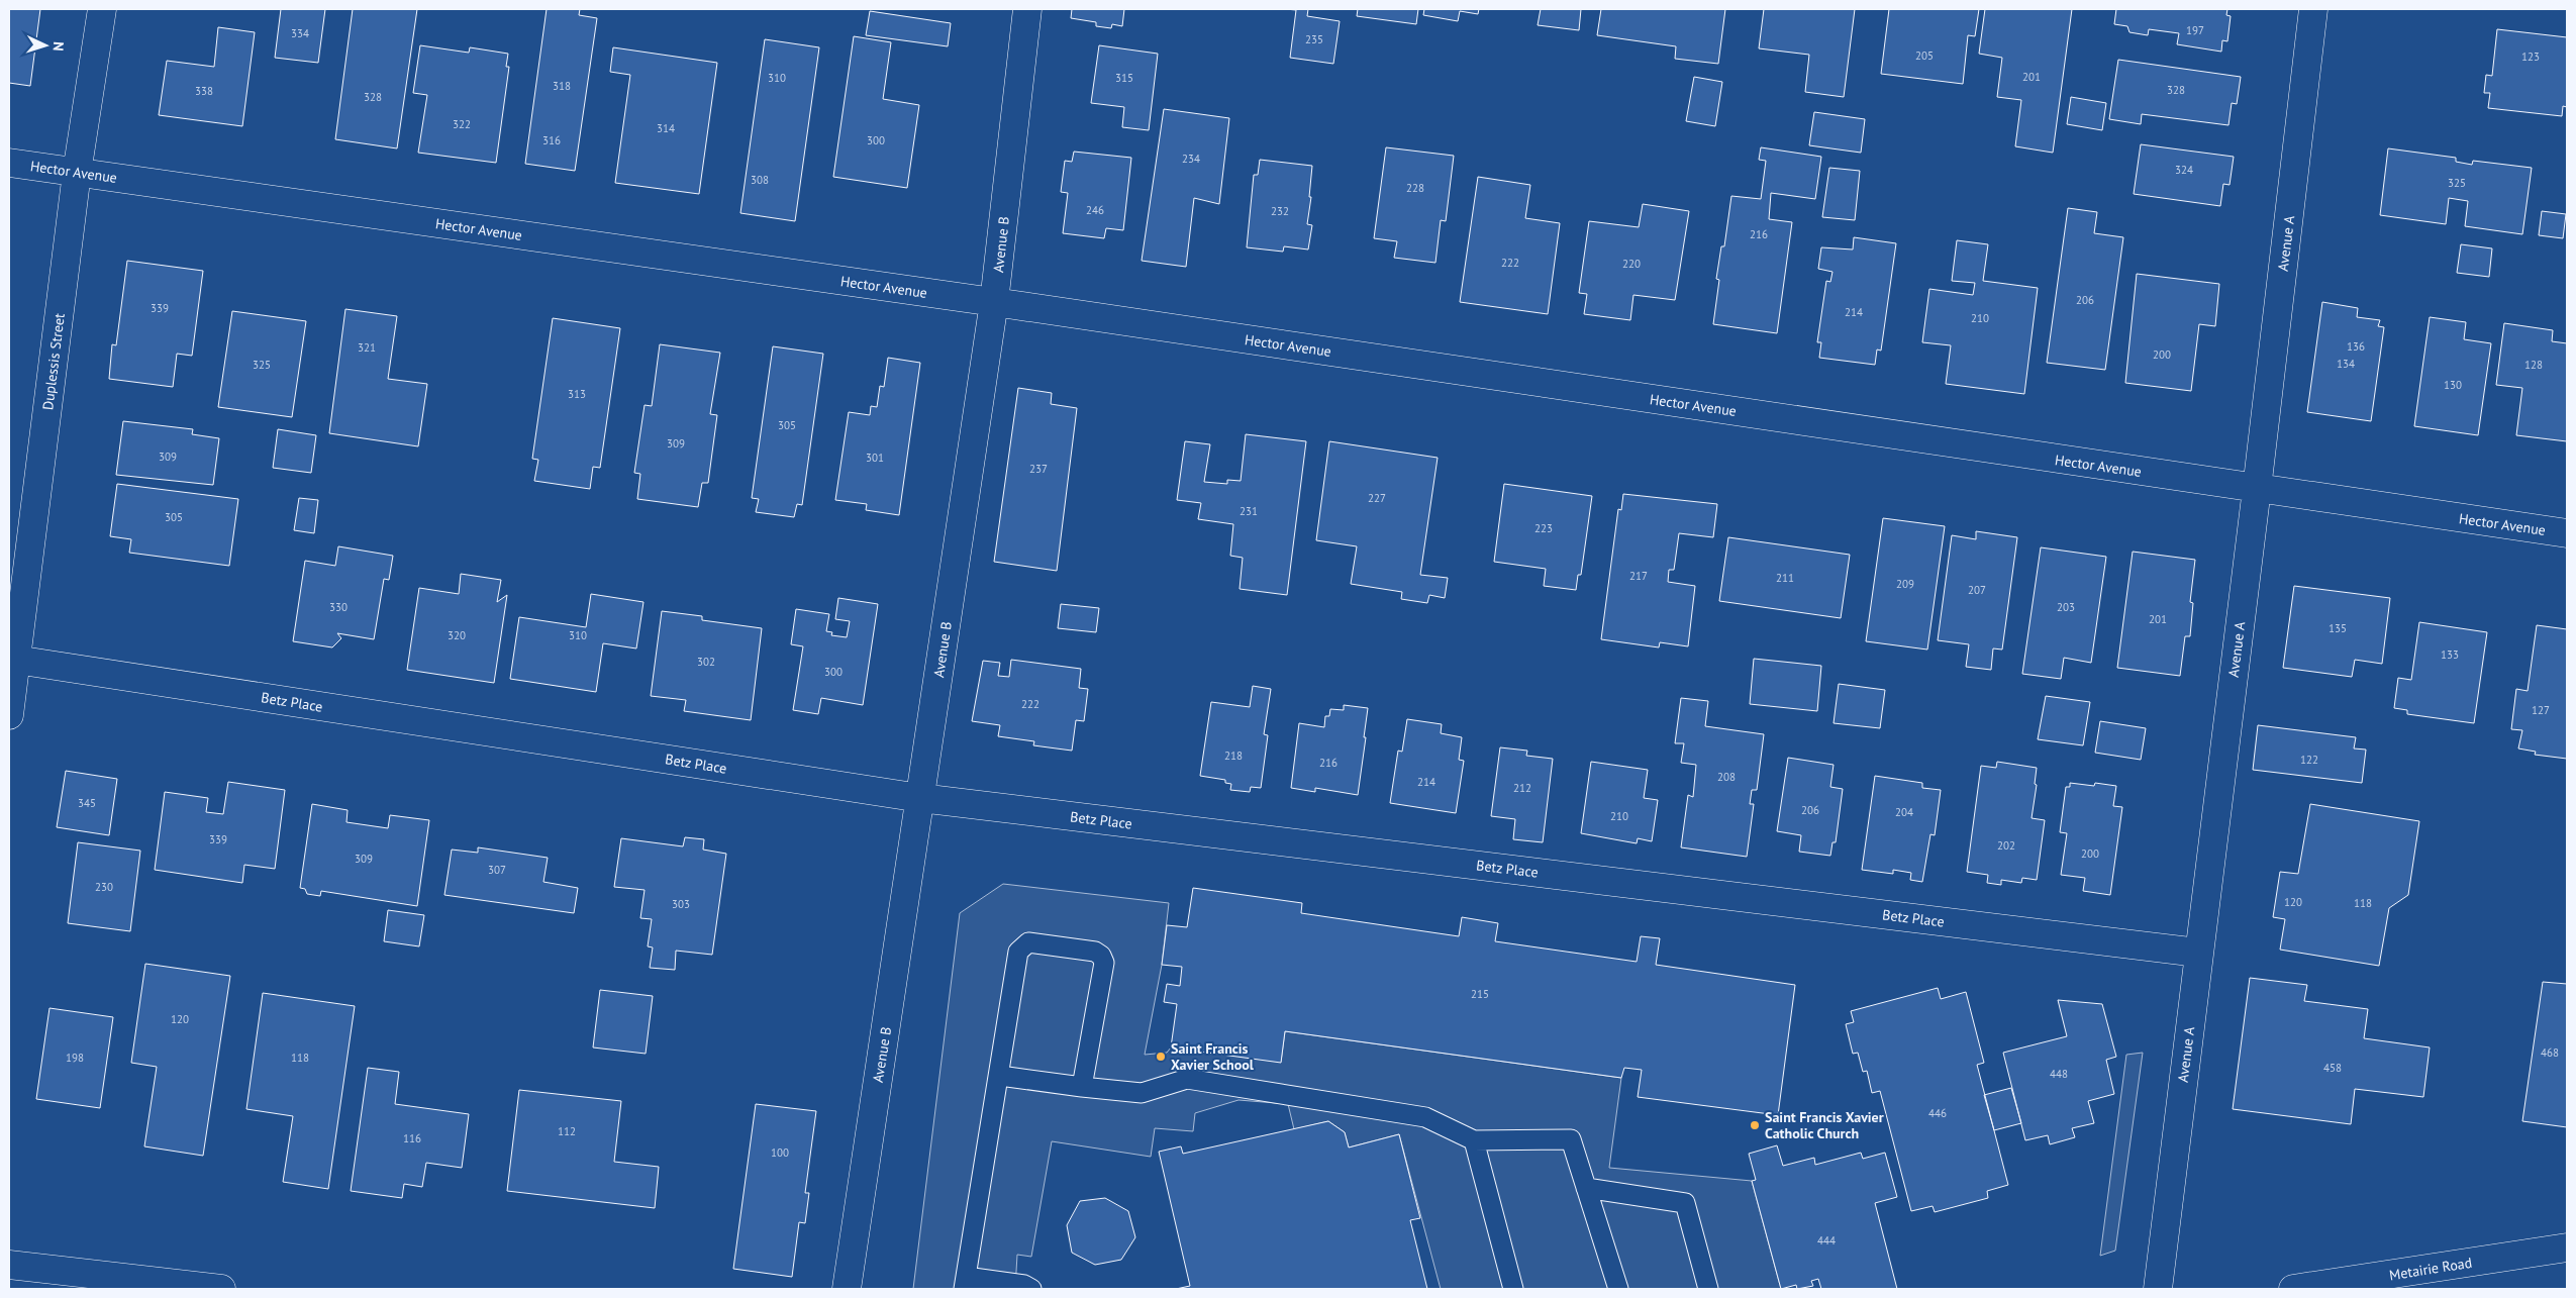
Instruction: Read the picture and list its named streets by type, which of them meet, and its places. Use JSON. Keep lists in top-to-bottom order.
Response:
{
  "streets": {
    "street": [
      "Hector Avenue",
      "Avenue A",
      "Avenue B",
      "Duplessis Street",
      "Betz Place",
      "Metairie Road"
    ]
  },
  "crossings": [
    ["Hector Avenue", "Avenue A"],
    ["Hector Avenue", "Avenue B"],
    ["Hector Avenue", "Duplessis Street"],
    ["Avenue A", "Betz Place"],
    ["Avenue B", "Betz Place"],
    ["Duplessis Street", "Betz Place"]
  ],
  "places": ["Saint Francis Xavier School", "Saint Francis Xavier Catholic Church"],
  "house_numbers": [
    "197",
    "334",
    "235",
    "205",
    "123",
    "201",
    "310",
    "315",
    "318",
    "328",
    "338",
    "328",
    "322",
    "314",
    "316",
    "300",
    "234",
    "324",
    "308",
    "325",
    "228",
    "246",
    "232",
    "216",
    "222",
    "220",
    "206",
    "339",
    "214",
    "210",
    "136",
    "321",
    "200",
    "134",
    "325",
    "128",
    "130",
    "313",
    "305",
    "309",
    "309",
    "301",
    "237",
    "227",
    "231",
    "305",
    "223",
    "217",
    "211",
    "209",
    "207",
    "330",
    "203",
    "201",
    "135",
    "320",
    "310",
    "133",
    "302",
    "300",
    "222",
    "127",
    "218",
    "122",
    "216",
    "208",
    "214",
    "212",
    "345",
    "206",
    "204",
    "210",
    "339",
    "202",
    "200",
    "309",
    "307",
    "230",
    "120",
    "118",
    "303",
    "215",
    "120",
    "468",
    "198",
    "118",
    "458",
    "448",
    "446",
    "112",
    "116",
    "100",
    "444"
  ],
  "north": "right"
}
